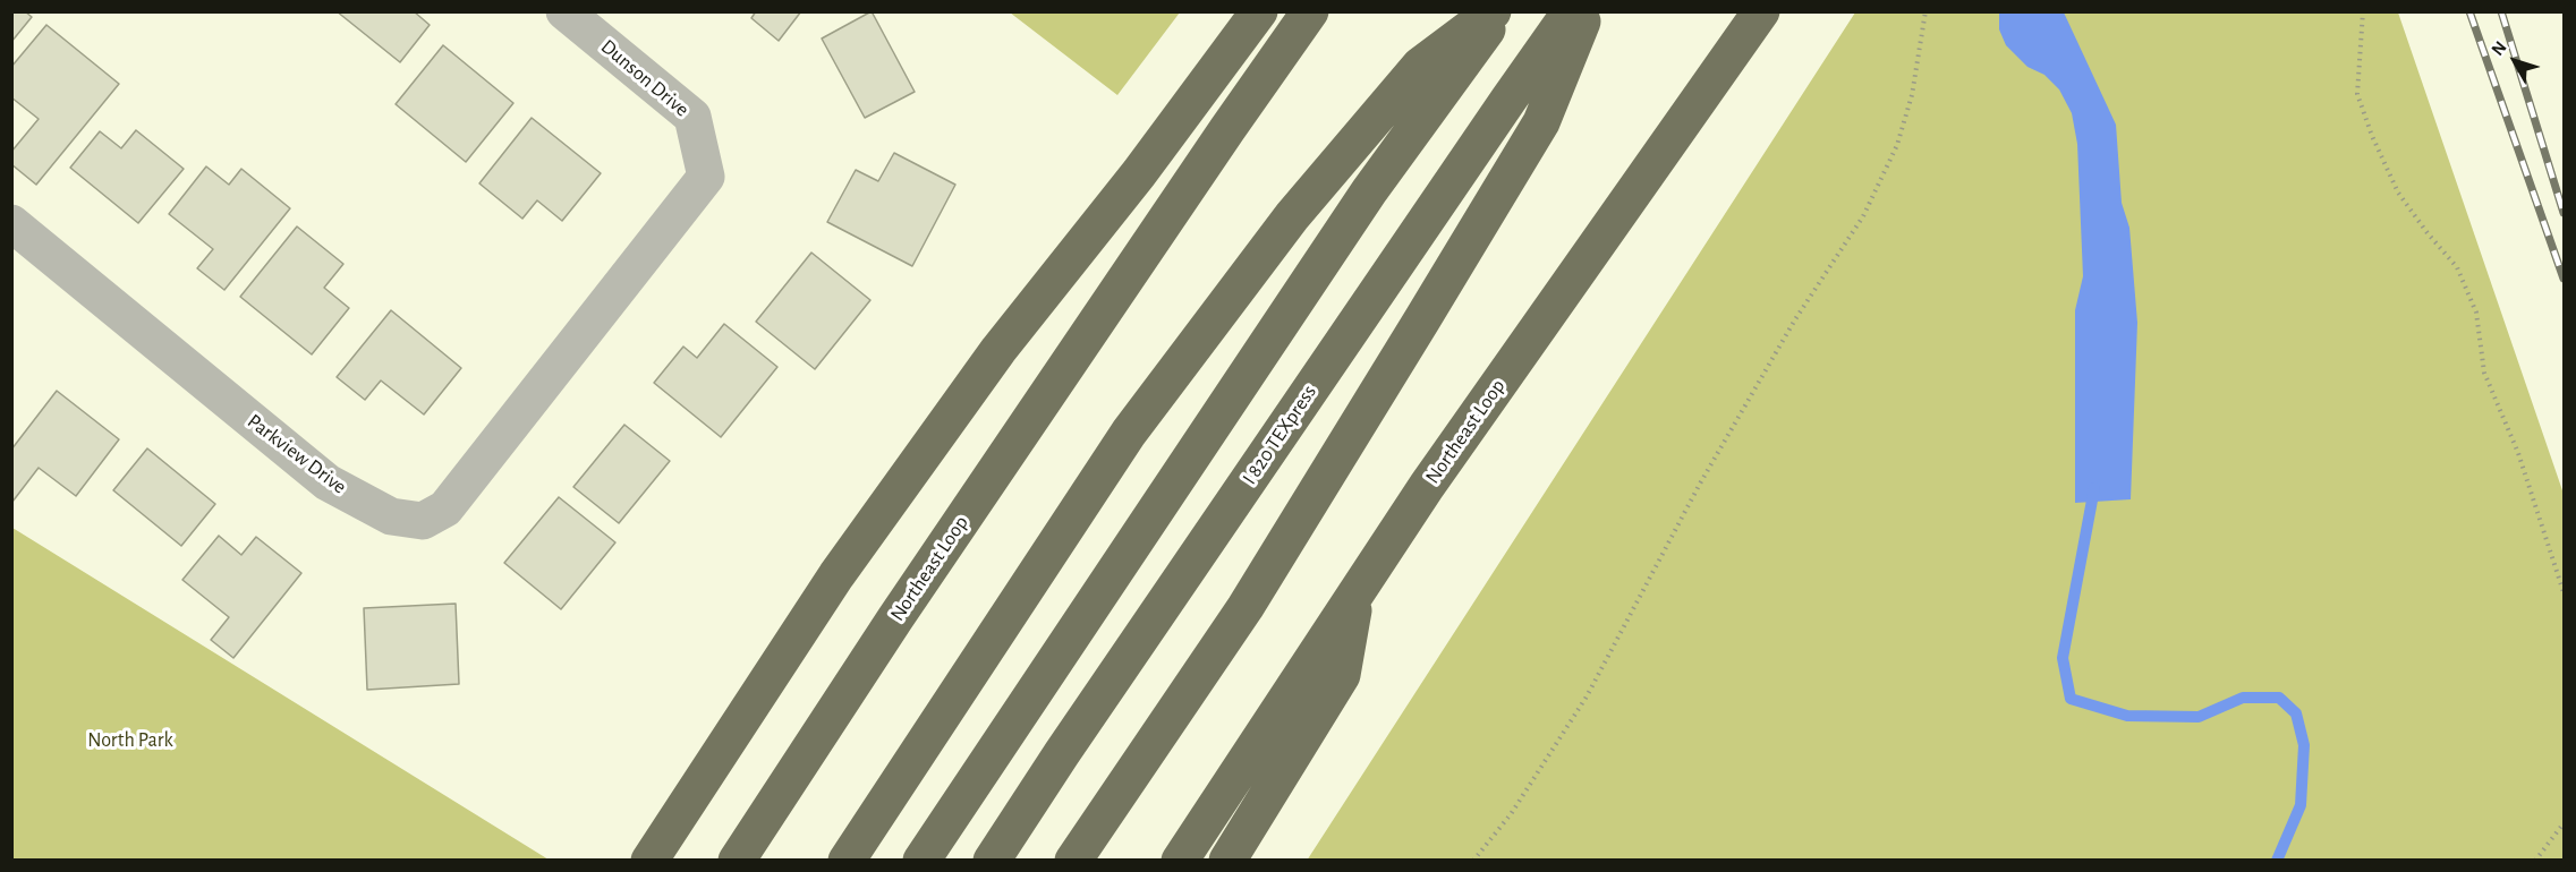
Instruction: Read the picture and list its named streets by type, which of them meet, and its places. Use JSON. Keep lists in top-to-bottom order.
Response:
{
  "streets": {
    "highway": ["Northeast Loop", "I 820 TEXpress"],
    "street": ["Dunson Drive", "Parkview Drive"]
  },
  "crossings": [
    ["Dunson Drive", "Parkview Drive"]
  ],
  "parks": ["North Park"],
  "north": "top left"
}
